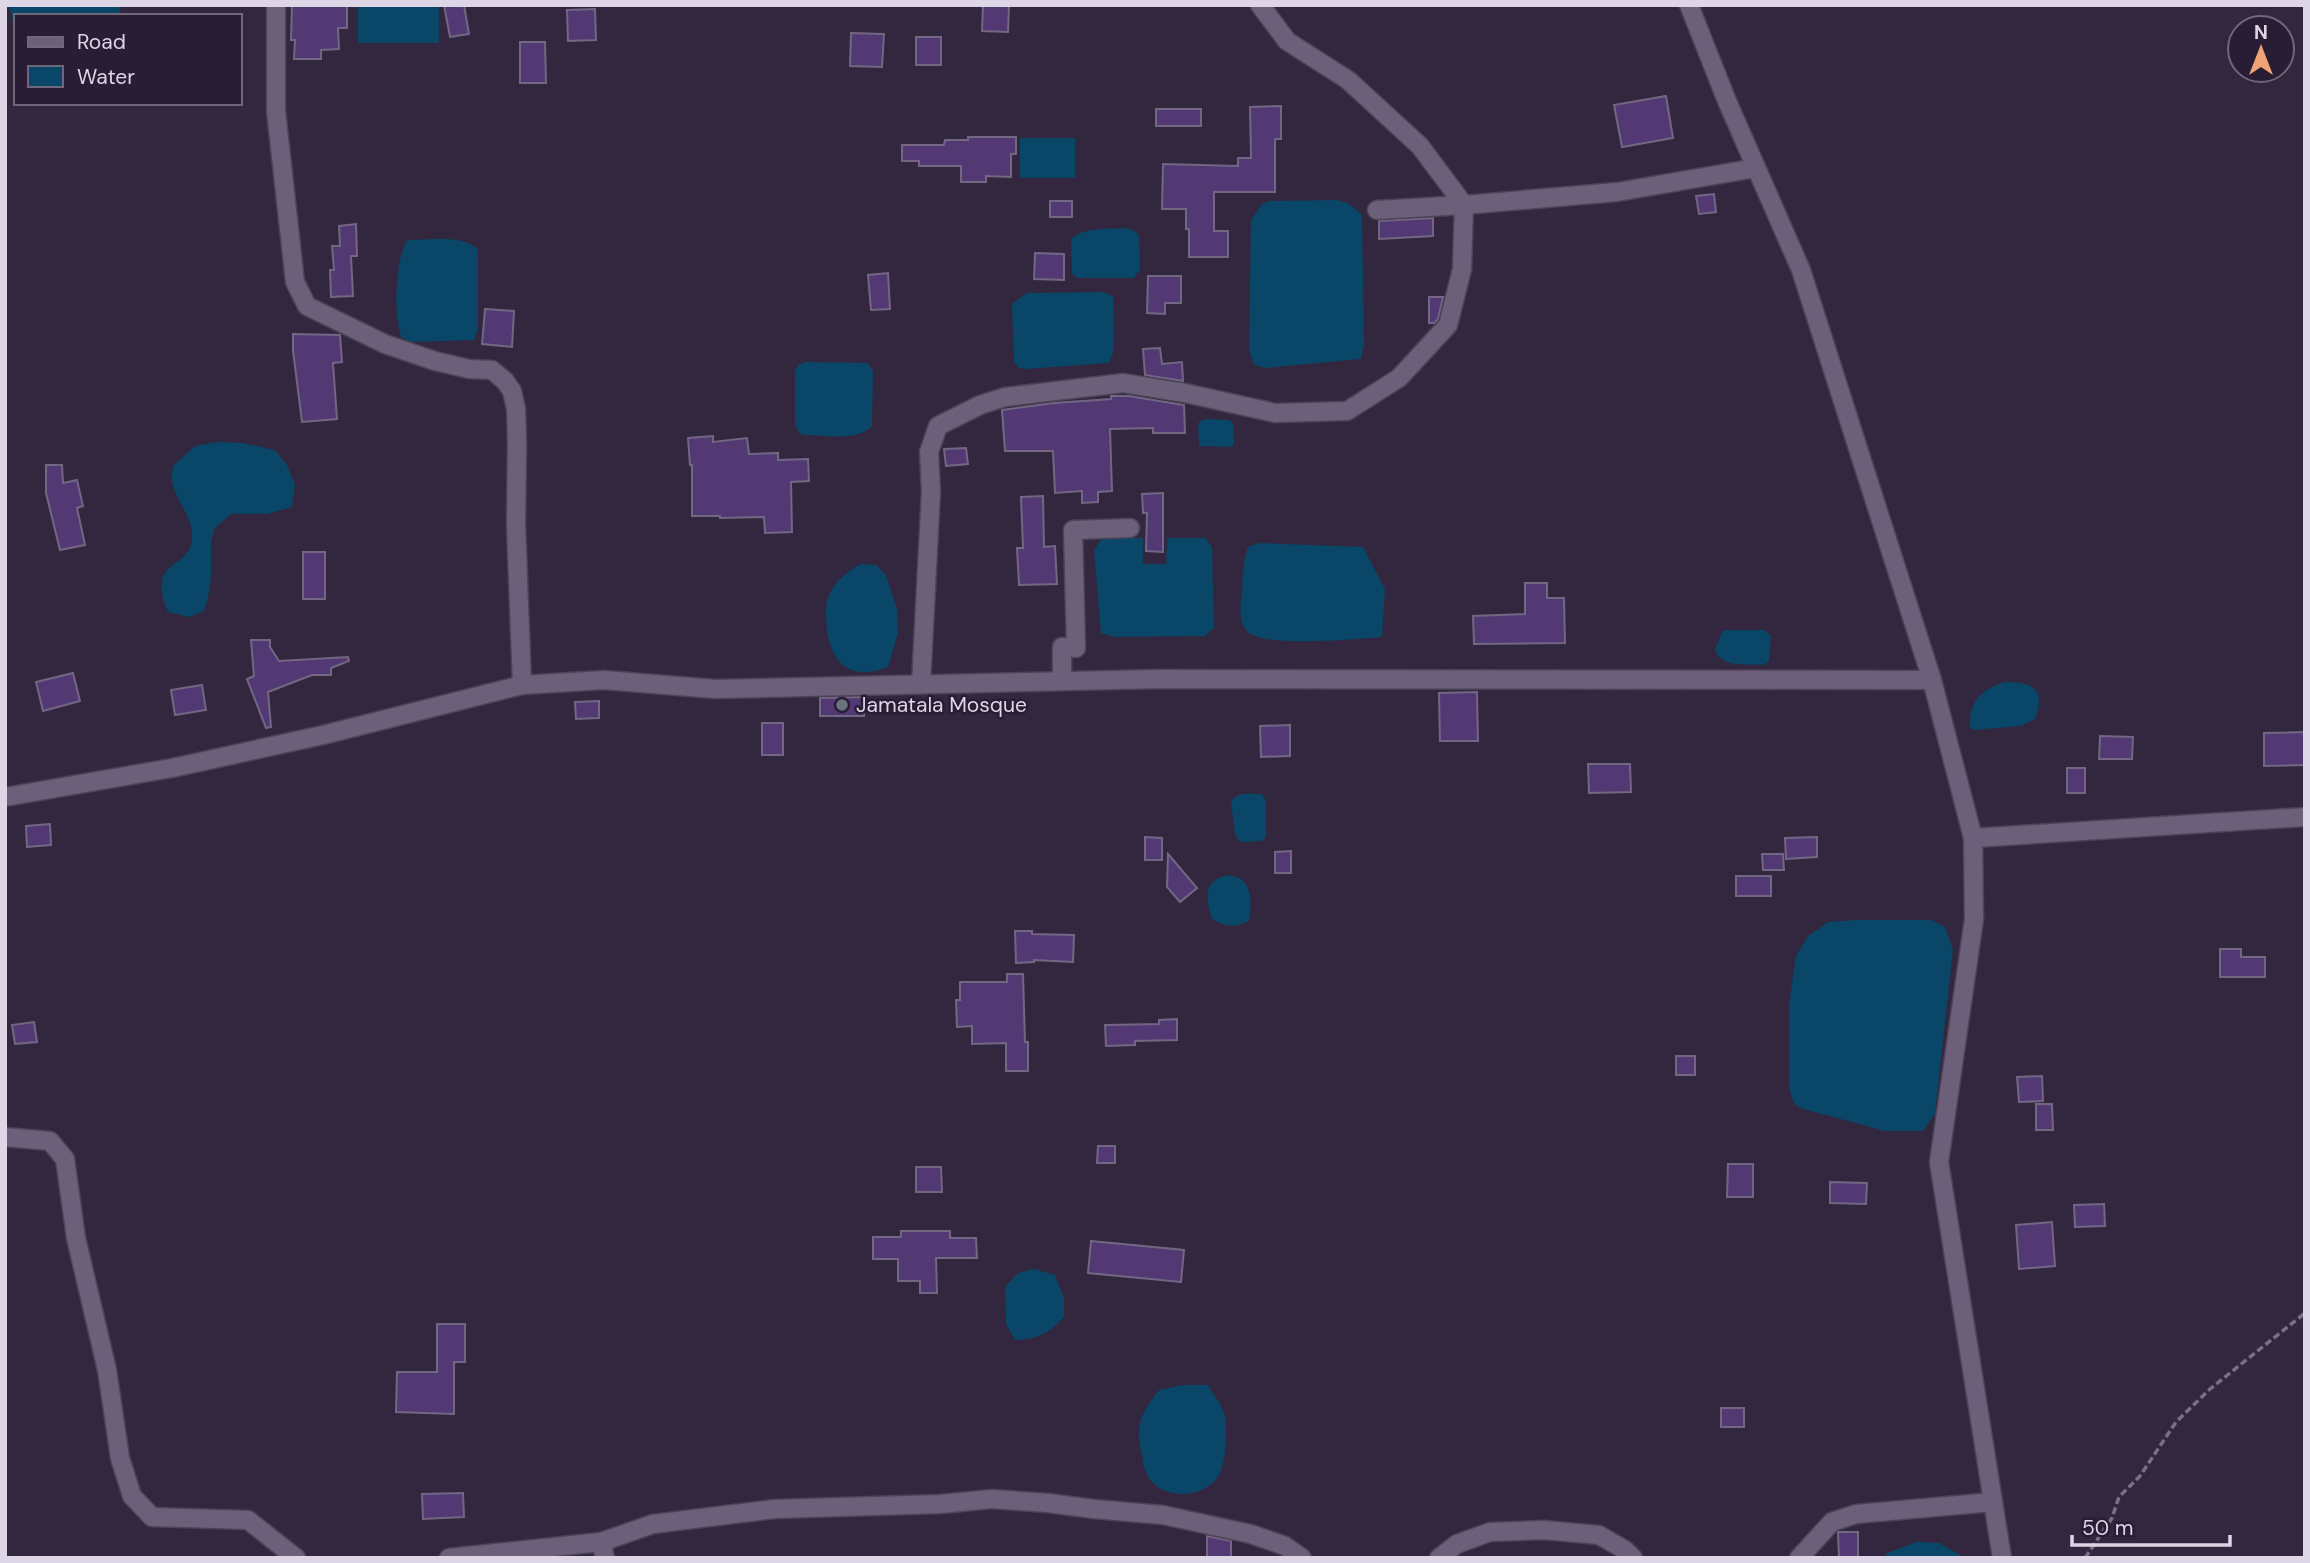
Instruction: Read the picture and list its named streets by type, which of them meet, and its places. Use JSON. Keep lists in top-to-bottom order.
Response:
{
  "places": ["Jamatala Mosque"],
  "legend": ["Road", "Water"],
  "scale_bar": "50 m",
  "north": "top"
}
